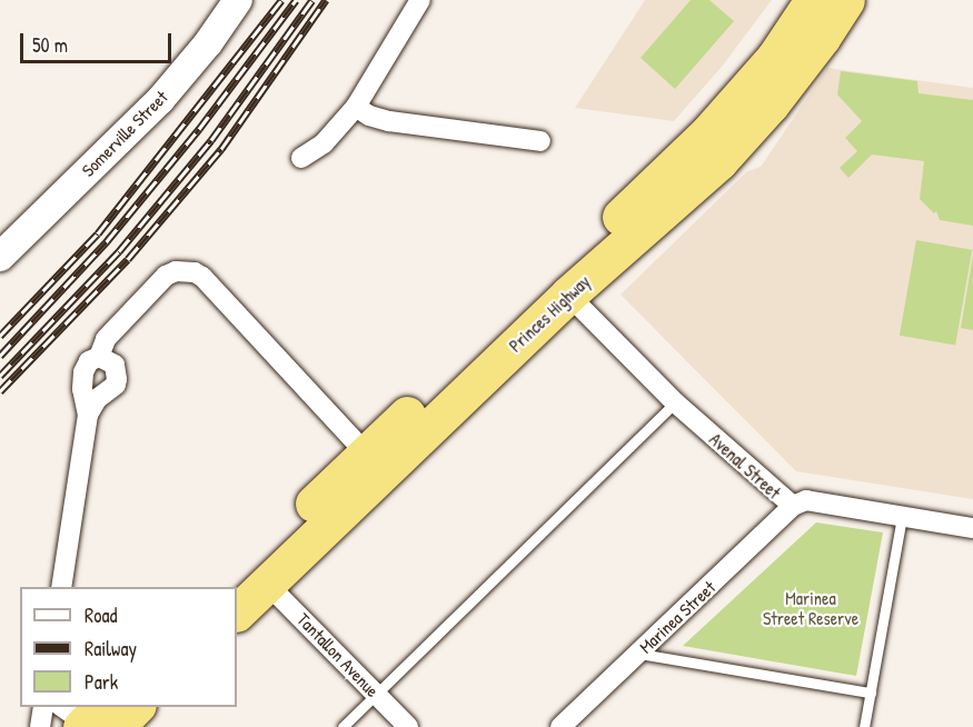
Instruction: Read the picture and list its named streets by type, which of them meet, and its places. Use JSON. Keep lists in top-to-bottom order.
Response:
{
  "streets": {
    "highway": ["Princes Highway"],
    "street": [
      "Somerville Street",
      "Avenal Street",
      "Marinea Street",
      "Tantallon Avenue"
    ]
  },
  "crossings": [
    ["Princes Highway", "Avenal Street"],
    ["Princes Highway", "Tantallon Avenue"],
    ["Avenal Street", "Marinea Street"]
  ],
  "parks": ["Marinea Street Reserve"],
  "legend": ["Road", "Railway", "Park"],
  "scale_bar": "50 m"
}
